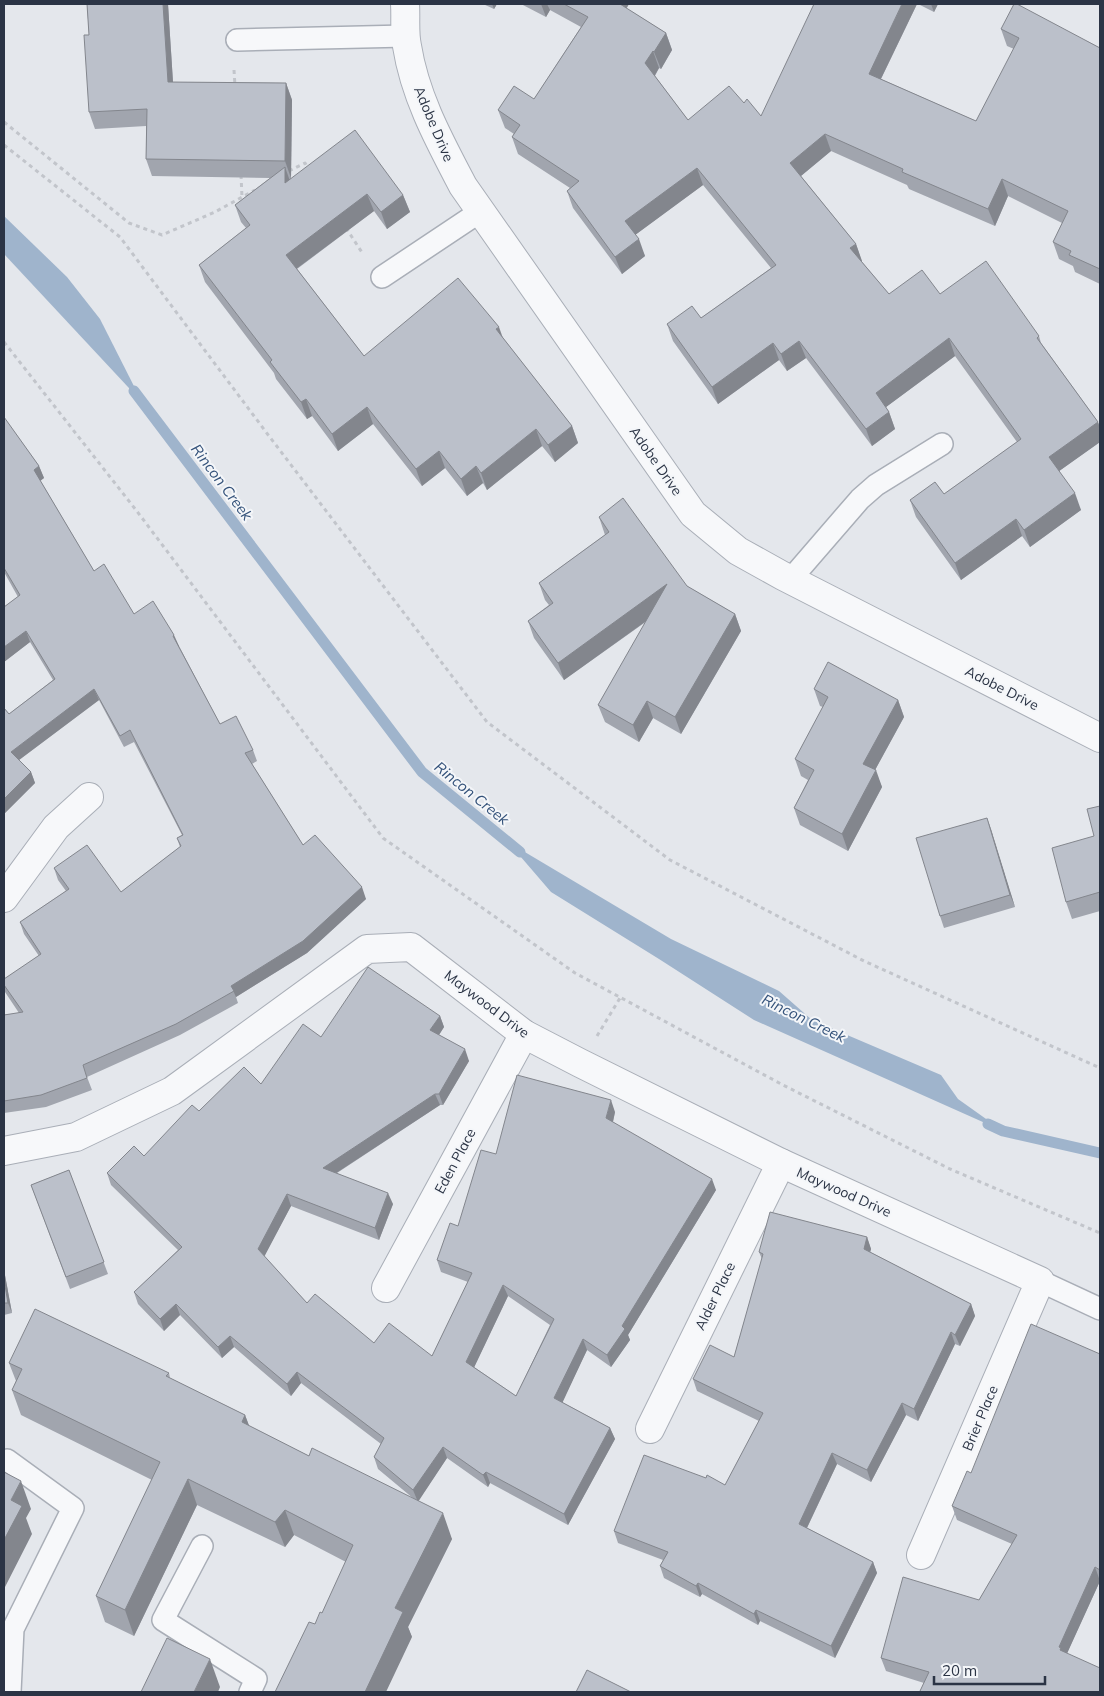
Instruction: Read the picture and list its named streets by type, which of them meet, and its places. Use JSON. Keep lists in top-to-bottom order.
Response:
{
  "streets": {
    "street": [
      "Adobe Drive",
      "Maywood Drive",
      "Eden Place",
      "Alder Place",
      "Brier Place"
    ]
  },
  "crossings": [
    ["Maywood Drive", "Eden Place"],
    ["Maywood Drive", "Alder Place"],
    ["Maywood Drive", "Brier Place"]
  ],
  "water": ["Rincon Creek"],
  "scale_bar": "20 m"
}
